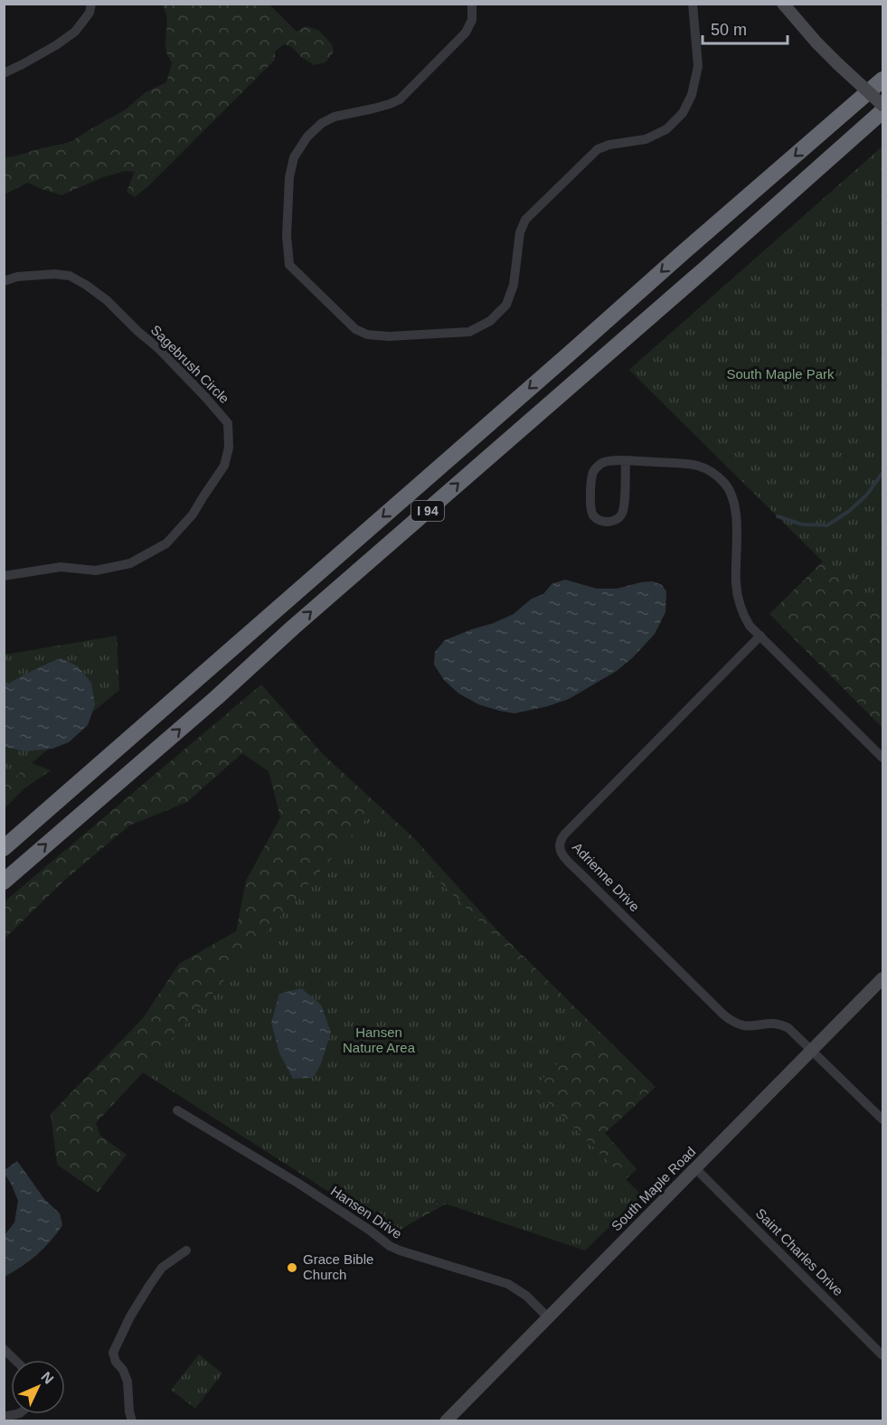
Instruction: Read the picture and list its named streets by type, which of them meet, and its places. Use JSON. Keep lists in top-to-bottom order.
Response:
{
  "streets": {
    "highway": ["I 94"],
    "street": [
      "Sagebrush Circle",
      "Adrienne Drive",
      "South Maple Road",
      "Hansen Drive",
      "Saint Charles Drive"
    ]
  },
  "crossings": [
    ["Adrienne Drive", "South Maple Road"],
    ["South Maple Road", "Hansen Drive"],
    ["South Maple Road", "Saint Charles Drive"]
  ],
  "parks": ["South Maple Park", "Hansen Nature Area"],
  "places": ["Grace Bible Church"],
  "scale_bar": "50 m",
  "north": "top right"
}
